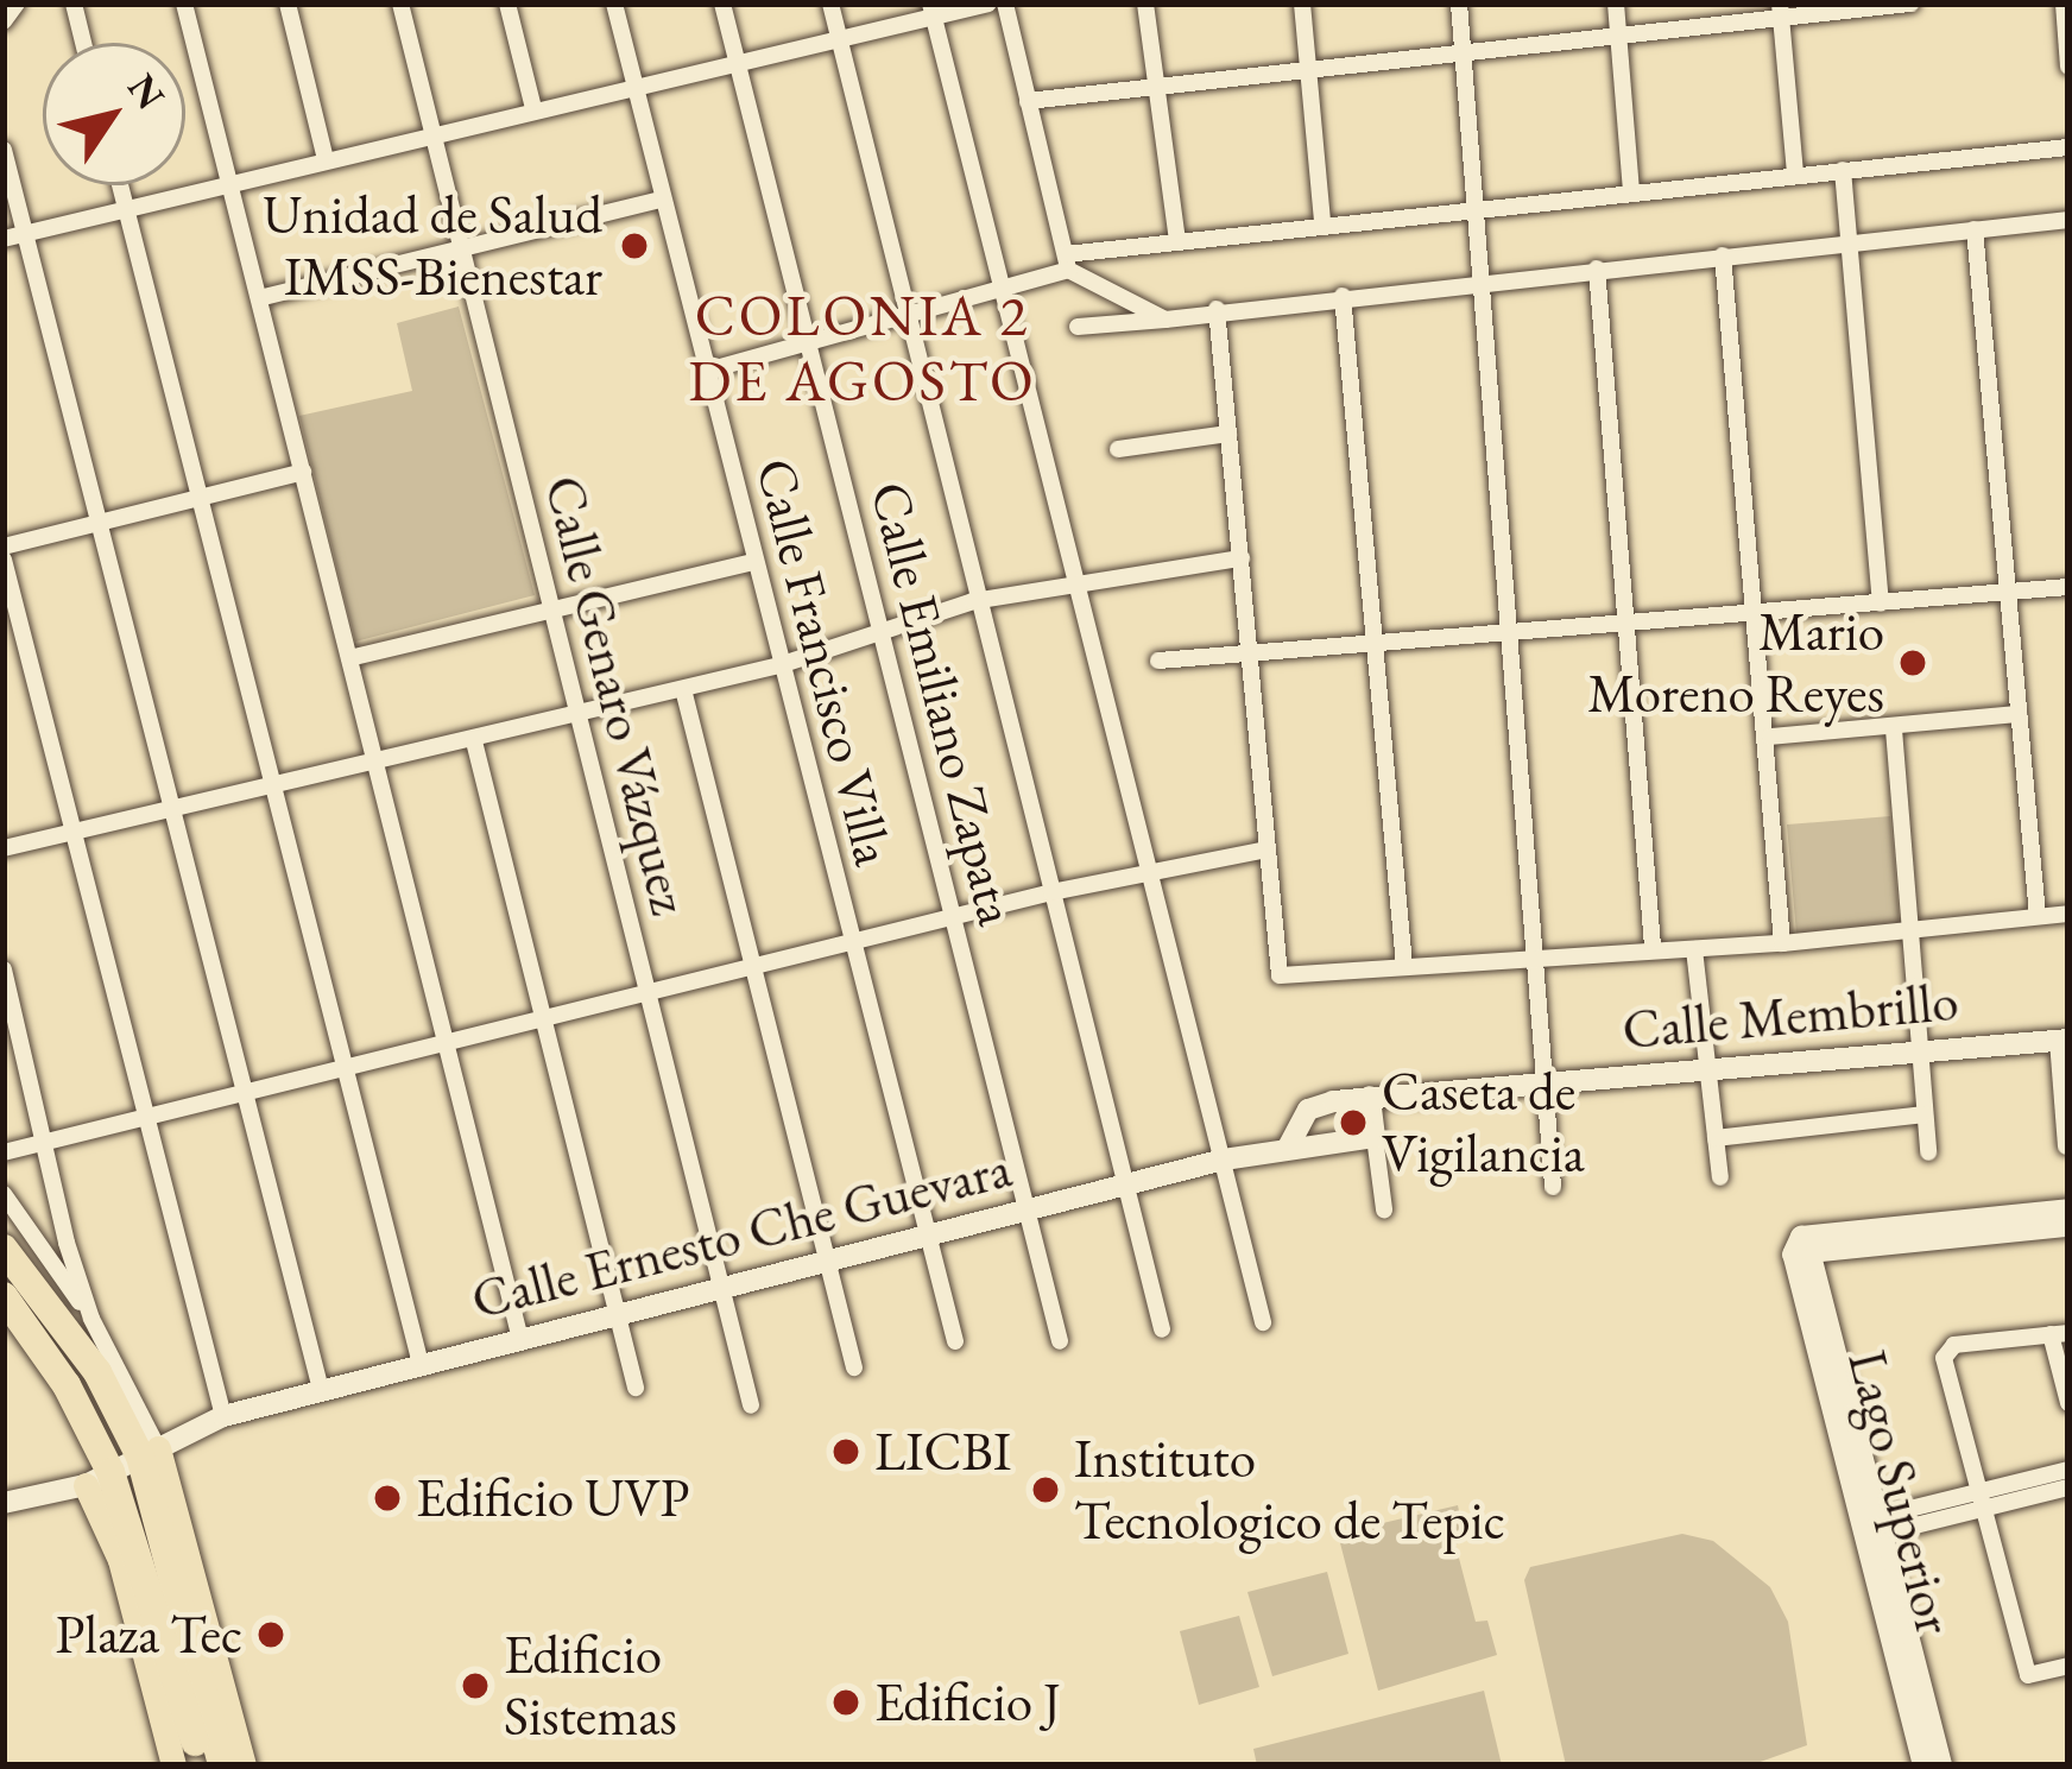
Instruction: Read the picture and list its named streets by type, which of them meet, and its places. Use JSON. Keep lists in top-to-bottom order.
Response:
{
  "streets": {
    "street": [
      "Calle Francisco Villa",
      "Calle Genaro Vázquez",
      "Calle Emiliano Zapata",
      "Calle Membrillo",
      "Calle Ernesto Che Guevara",
      "Lago Superior"
    ]
  },
  "crossings": [
    ["Calle Francisco Villa", "Calle Ernesto Che Guevara"],
    ["Calle Genaro Vázquez", "Calle Ernesto Che Guevara"],
    ["Calle Emiliano Zapata", "Calle Ernesto Che Guevara"],
    ["Calle Membrillo", "Calle Ernesto Che Guevara"]
  ],
  "districts": ["COLONIA 2 DE AGOSTO"],
  "places": [
    "Unidad de Salud IMSS-Bienestar",
    "Mario Moreno Reyes",
    "Caseta de Vigilancia",
    "LICBI",
    "Instituto Tecnologico de Tepic",
    "Edificio UVP",
    "Plaza Tec",
    "Edificio Sistemas",
    "Edificio J"
  ],
  "north": "top right"
}
